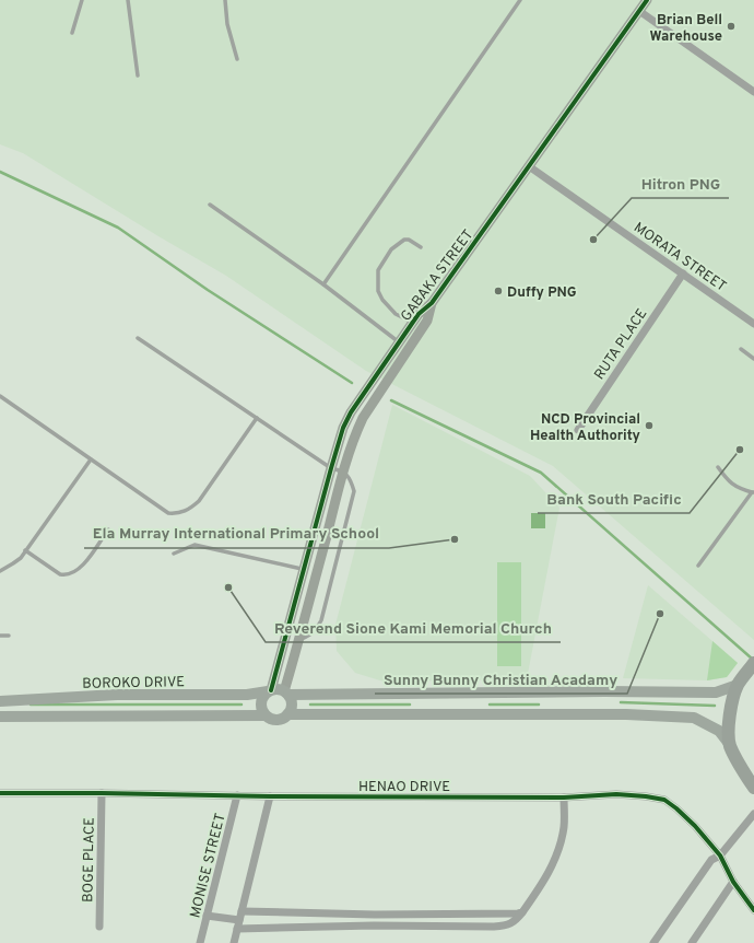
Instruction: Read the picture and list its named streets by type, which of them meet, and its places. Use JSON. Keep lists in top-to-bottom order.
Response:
{
  "streets": {
    "main road": ["BOROKO DRIVE"],
    "street": [
      "MORATA STREET",
      "GABAKA STREET",
      "RUTA PLACE",
      "HENAO DRIVE",
      "BOGE PLACE",
      "MONISE STREET"
    ]
  },
  "crossings": [
    ["MORATA STREET", "GABAKA STREET"],
    ["MORATA STREET", "RUTA PLACE"],
    ["GABAKA STREET", "BOROKO DRIVE"],
    ["HENAO DRIVE", "BOGE PLACE"],
    ["HENAO DRIVE", "MONISE STREET"]
  ],
  "places": [
    "Brian Bell Warehouse",
    "Hitron PNG",
    "Duffy PNG",
    "NCD Provincial Health Authority",
    "Bank South Pacific",
    "Ela Murray International Primary School",
    "Reverend Sione Kami Memorial Church",
    "Sunny Bunny Christian Acadamy"
  ]
}
